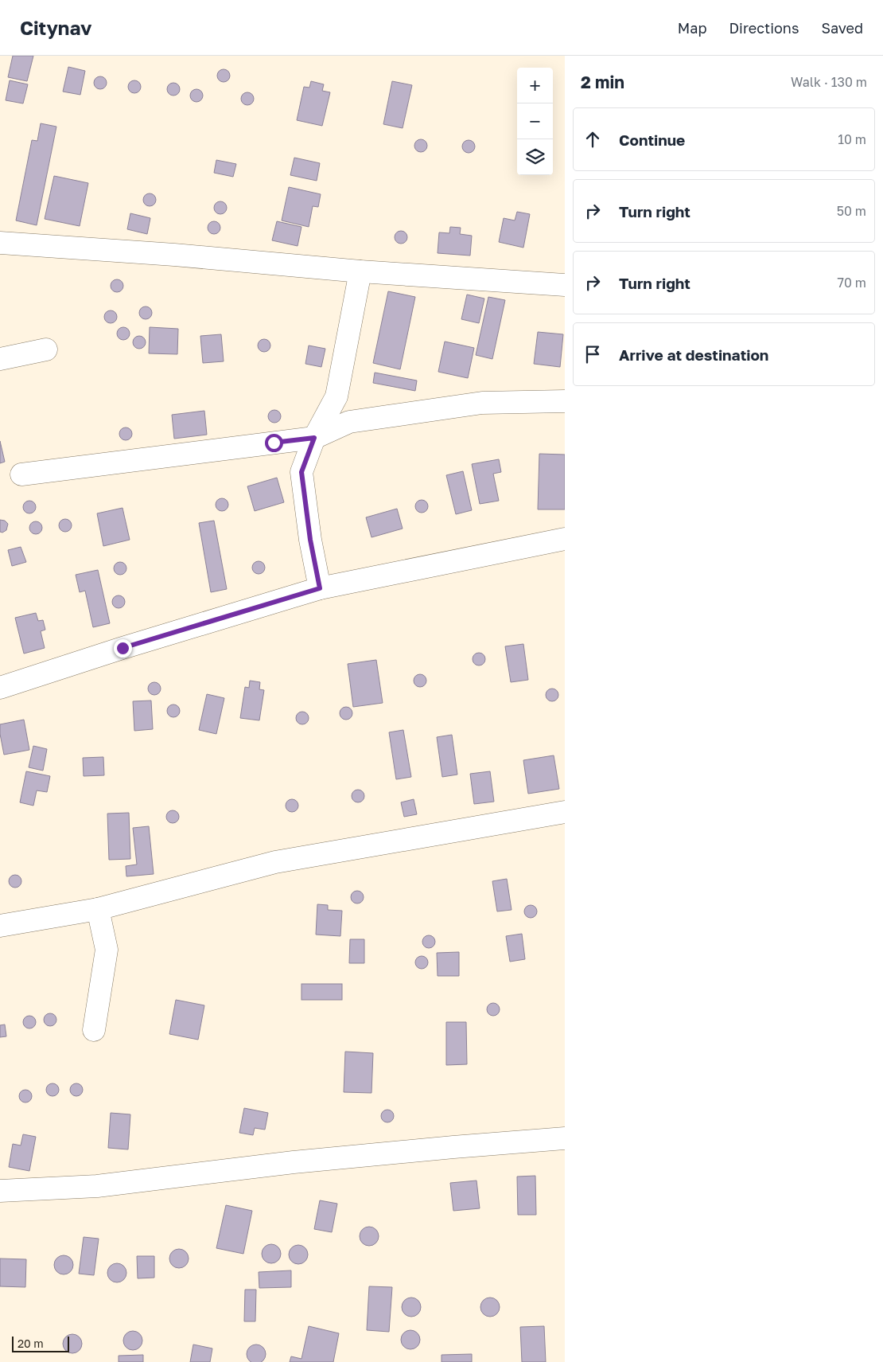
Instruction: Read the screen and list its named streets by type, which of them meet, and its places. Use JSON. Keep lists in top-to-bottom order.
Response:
{
  "scale_bar": "20 m",
  "page": {
    "header": "Citynav",
    "nav": ["Map", "Directions", "Saved"],
    "heading": ["2 min", "Walk · 130 m"],
    "map_buttons": ["+", "−"],
    "list": [
      ["Continue", "10 m"],
      ["Turn right", "50 m"],
      ["Turn right", "70 m"],
      "Arrive at destination"
    ],
    "scale": "20 m"
  }
}
